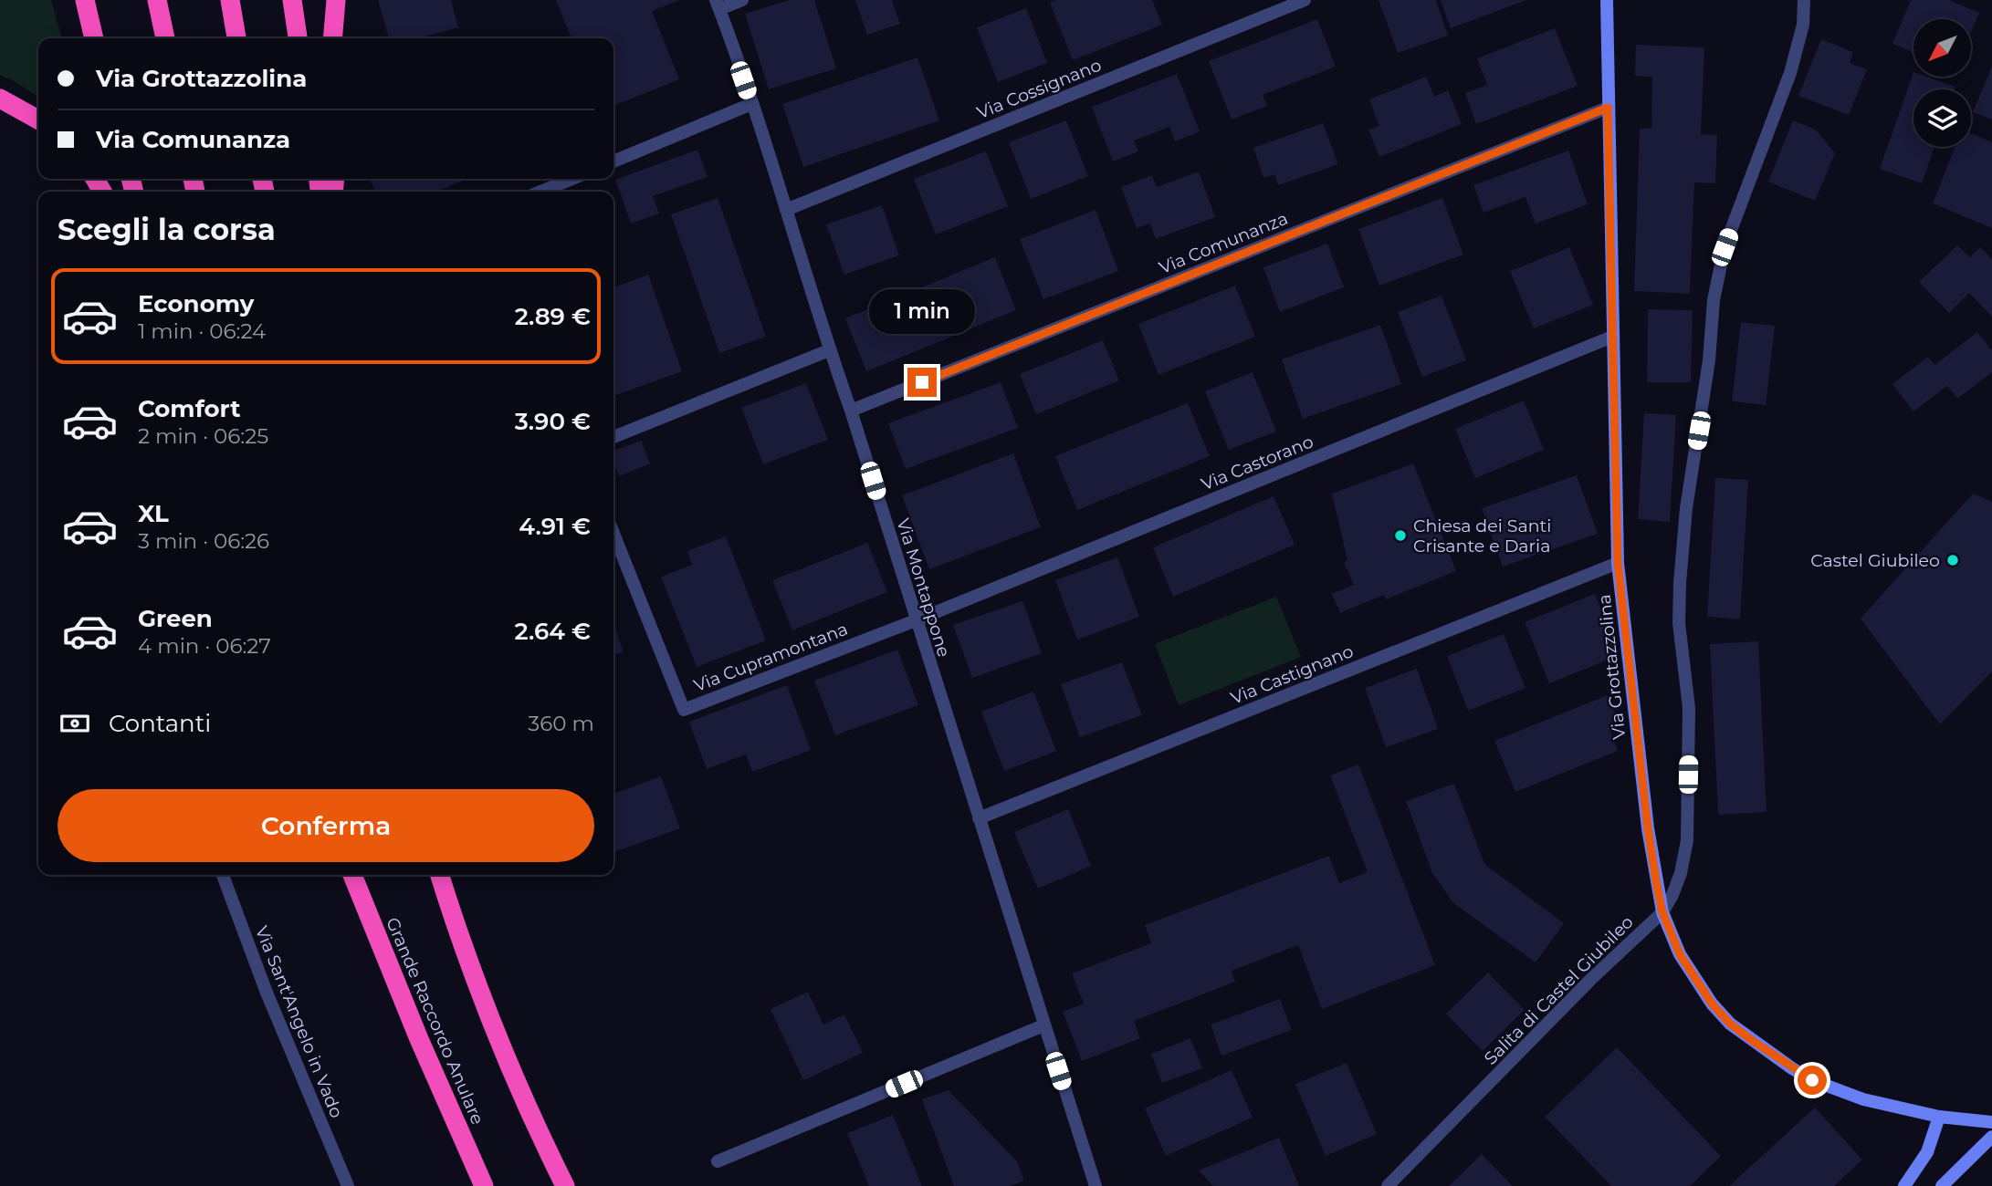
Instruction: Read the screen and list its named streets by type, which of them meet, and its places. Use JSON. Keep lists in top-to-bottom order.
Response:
{
  "streets": {
    "highway": ["Grande Raccordo Anulare"],
    "street": [
      "Via Cossignano",
      "Via Comunanza",
      "Via Castorano",
      "Via Montappone",
      "Via Cupramontana",
      "Via Grottazzolina",
      "Via Castignano",
      "Salita di Castel Giubileo",
      "Via Sant'Angelo in Vado"
    ]
  },
  "crossings": [
    ["Via Cossignano", "Via Montappone"],
    ["Via Comunanza", "Via Montappone"],
    ["Via Comunanza", "Via Grottazzolina"],
    ["Via Castorano", "Via Montappone"],
    ["Via Castorano", "Via Cupramontana"],
    ["Via Castorano", "Via Grottazzolina"],
    ["Via Montappone", "Via Cupramontana"],
    ["Via Montappone", "Via Castignano"],
    ["Via Grottazzolina", "Via Castignano"],
    ["Via Grottazzolina", "Salita di Castel Giubileo"]
  ],
  "places": ["Chiesa dei Santi Crisante e Daria", "Castel Giubileo"],
  "north": "bottom left",
  "page": {
    "banner": ["Via Grottazzolina", "Via Comunanza"],
    "heading": "Scegli la corsa",
    "list": [
      {
        "name": "Economy",
        "note": "1 min · 06:24",
        "value": "2.89 €"
      },
      {
        "name": "Comfort",
        "note": "2 min · 06:25",
        "value": "3.90 €"
      },
      {
        "name": "XL",
        "note": "3 min · 06:26",
        "value": "4.91 €"
      },
      {
        "name": "Green",
        "note": "4 min · 06:27",
        "value": "2.64 €"
      }
    ],
    "bubble": "1 min",
    "pay": ["Contanti", "360 m"],
    "buttons": "Conferma"
  }
}
